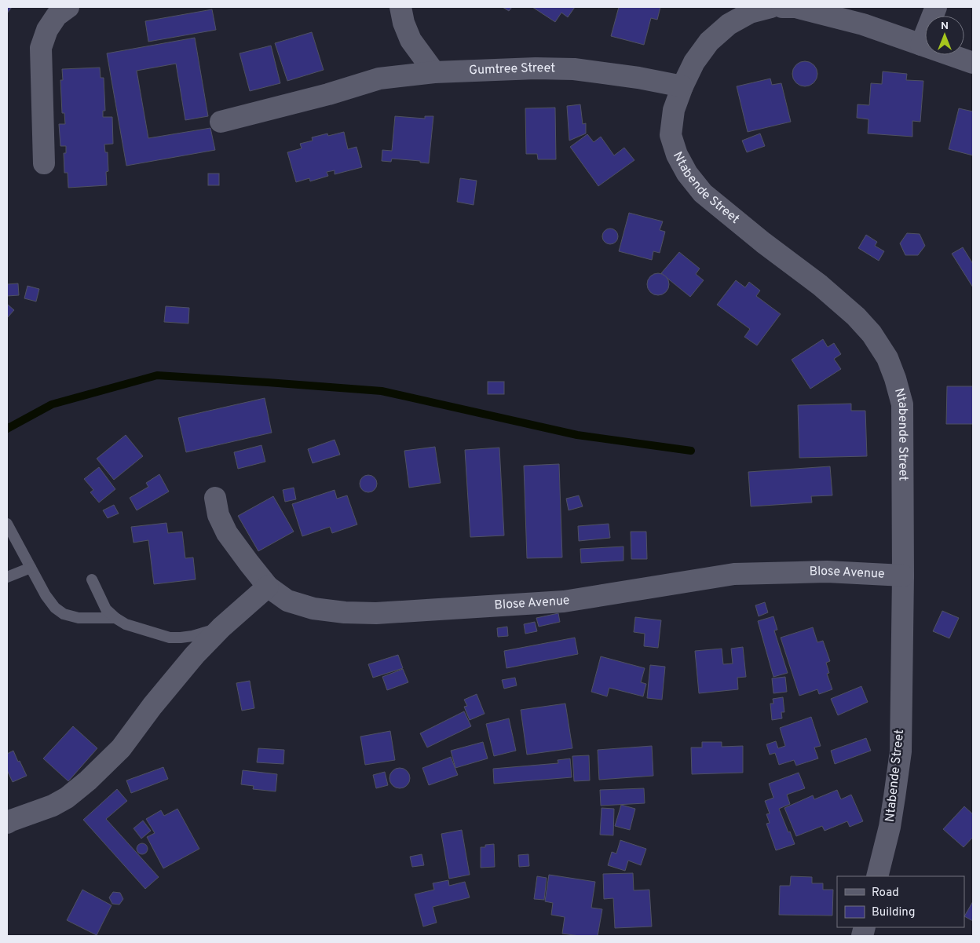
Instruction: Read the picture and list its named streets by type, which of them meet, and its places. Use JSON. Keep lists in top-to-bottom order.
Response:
{
  "streets": {
    "street": ["Gumtree Street", "Ntabende Street", "Blose Avenue"]
  },
  "crossings": [
    ["Gumtree Street", "Ntabende Street"],
    ["Ntabende Street", "Blose Avenue"]
  ],
  "legend": ["Road", "Building"],
  "north": "top"
}
